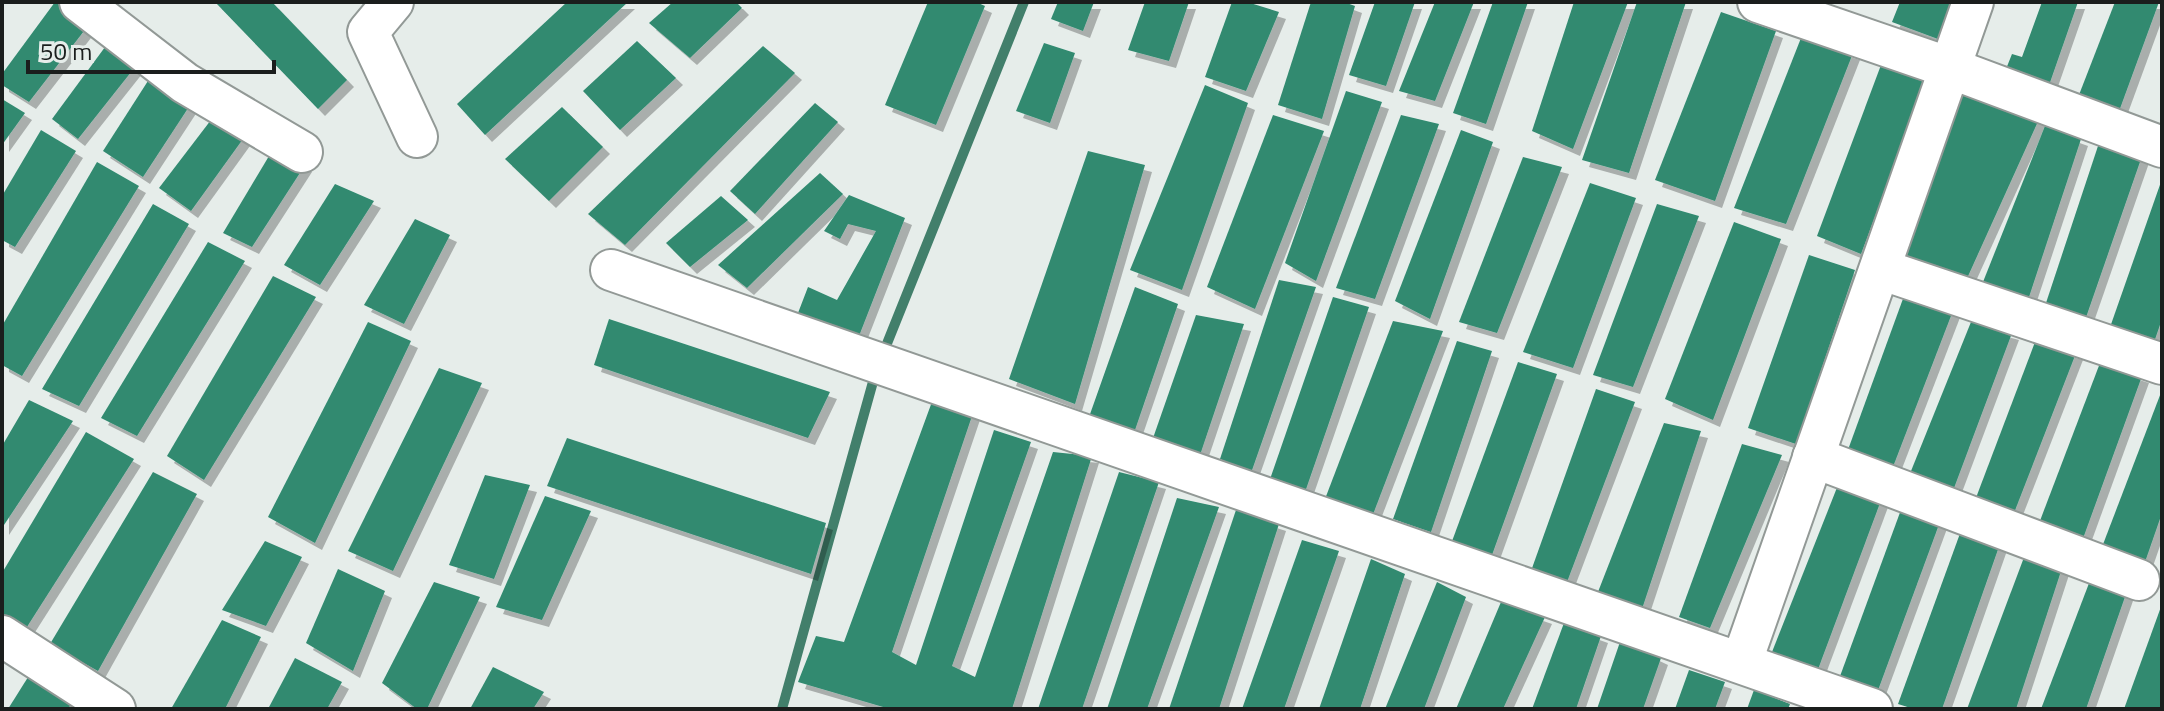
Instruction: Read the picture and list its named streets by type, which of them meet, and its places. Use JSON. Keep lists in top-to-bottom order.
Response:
{
  "scale_bar": "50 m"
}
